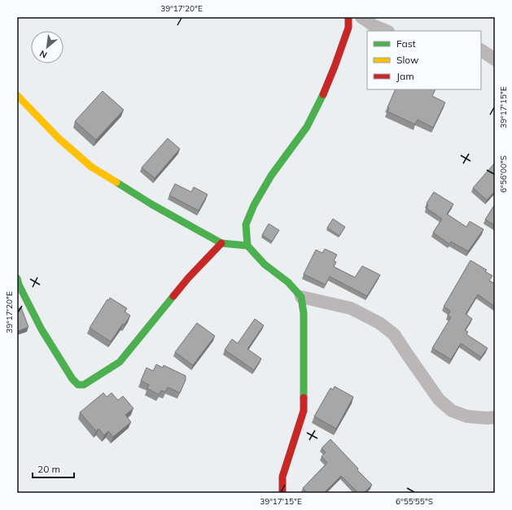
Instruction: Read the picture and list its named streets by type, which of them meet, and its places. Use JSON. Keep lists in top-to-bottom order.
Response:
{
  "legend": ["Fast", "Slow", "Jam"],
  "scale_bar": "20 m",
  "north": "bottom left",
  "coordinates": [
    "39°17'20\"E",
    "39°17'15\"E",
    "6°56'00\"S",
    "6°55'55\"S"
  ]
}
